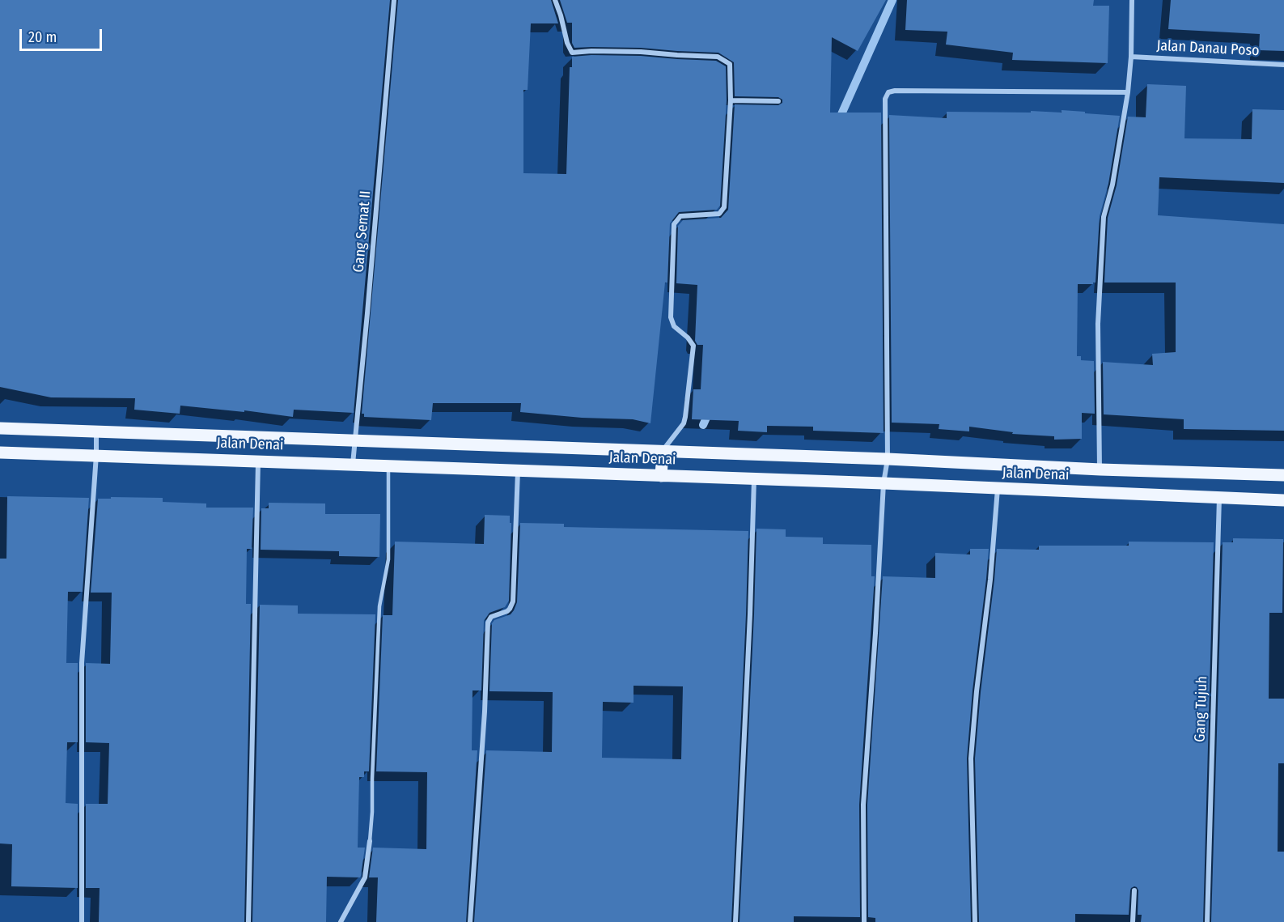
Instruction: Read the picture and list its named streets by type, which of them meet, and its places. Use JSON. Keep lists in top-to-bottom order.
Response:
{
  "streets": {
    "main road": ["Jalan Denai"],
    "street": ["Jalan Danau Poso", "Gang Semat II", "Gang Tujuh"]
  },
  "crossings": [
    ["Gang Semat II", "Jalan Denai"],
    ["Jalan Denai", "Gang Tujuh"]
  ],
  "scale_bar": "20 m"
}
